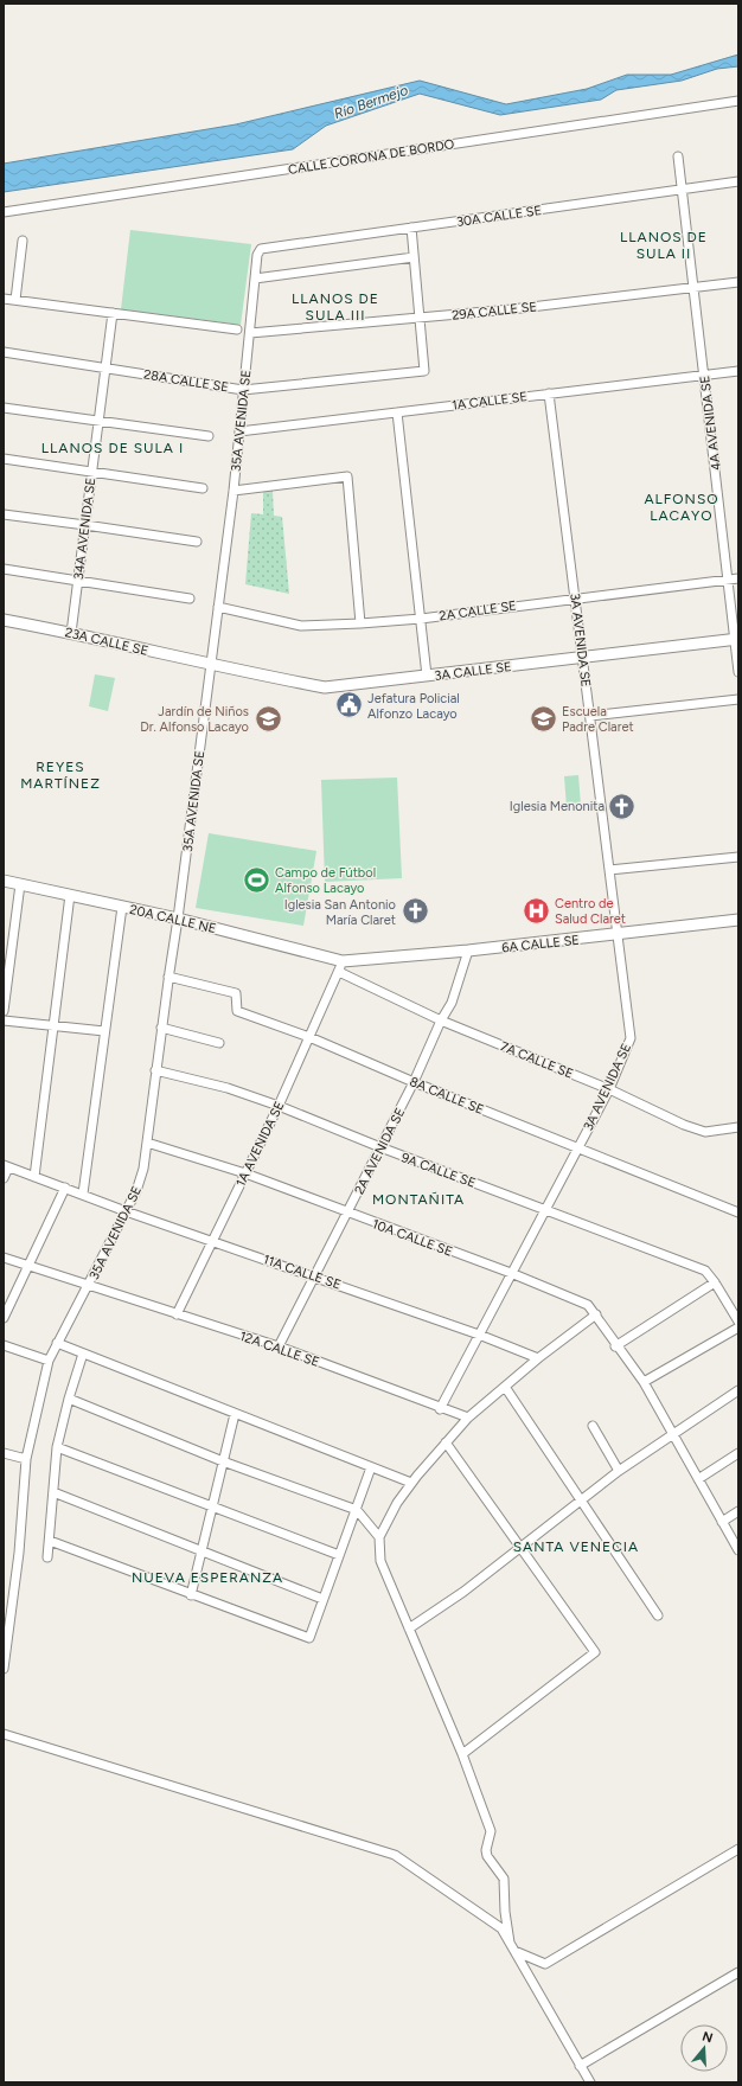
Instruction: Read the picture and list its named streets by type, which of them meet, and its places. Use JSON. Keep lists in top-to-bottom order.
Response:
{
  "streets": {
    "street": [
      "CALLE CORONA DE BORDO",
      "30A CALLE SE",
      "29A CALLE SE",
      "28A CALLE SE",
      "1A CALLE SE",
      "35A AVENIDA SE",
      "4A AVENIDA SE",
      "34A AVENIDA SE",
      "2A CALLE SE",
      "3A AVENIDA SE",
      "23A CALLE SE",
      "3A CALLE SE",
      "20A CALLE NE",
      "6A CALLE SE",
      "7A CALLE SE",
      "8A CALLE SE",
      "1A AVENIDA SE",
      "2A AVENIDA SE",
      "9A CALLE SE",
      "10A CALLE SE",
      "11A CALLE SE",
      "12A CALLE SE"
    ]
  },
  "crossings": [
    ["30A CALLE SE", "35A AVENIDA SE"],
    ["30A CALLE SE", "4A AVENIDA SE"],
    ["29A CALLE SE", "28A CALLE SE"],
    ["29A CALLE SE", "35A AVENIDA SE"],
    ["29A CALLE SE", "4A AVENIDA SE"],
    ["28A CALLE SE", "35A AVENIDA SE"],
    ["28A CALLE SE", "34A AVENIDA SE"],
    ["1A CALLE SE", "35A AVENIDA SE"],
    ["1A CALLE SE", "4A AVENIDA SE"],
    ["1A CALLE SE", "3A AVENIDA SE"],
    ["35A AVENIDA SE", "2A CALLE SE"],
    ["35A AVENIDA SE", "23A CALLE SE"],
    ["35A AVENIDA SE", "3A CALLE SE"],
    ["35A AVENIDA SE", "20A CALLE NE"],
    ["35A AVENIDA SE", "8A CALLE SE"],
    ["35A AVENIDA SE", "9A CALLE SE"],
    ["35A AVENIDA SE", "10A CALLE SE"],
    ["35A AVENIDA SE", "11A CALLE SE"],
    ["35A AVENIDA SE", "12A CALLE SE"],
    ["4A AVENIDA SE", "2A CALLE SE"],
    ["4A AVENIDA SE", "3A CALLE SE"],
    ["34A AVENIDA SE", "23A CALLE SE"],
    ["2A CALLE SE", "3A AVENIDA SE"],
    ["3A AVENIDA SE", "3A CALLE SE"],
    ["3A AVENIDA SE", "6A CALLE SE"],
    ["3A AVENIDA SE", "7A CALLE SE"],
    ["3A AVENIDA SE", "8A CALLE SE"],
    ["3A AVENIDA SE", "9A CALLE SE"],
    ["3A AVENIDA SE", "10A CALLE SE"],
    ["3A AVENIDA SE", "11A CALLE SE"],
    ["3A AVENIDA SE", "12A CALLE SE"],
    ["23A CALLE SE", "3A CALLE SE"],
    ["20A CALLE NE", "6A CALLE SE"],
    ["20A CALLE NE", "1A AVENIDA SE"],
    ["6A CALLE SE", "1A AVENIDA SE"],
    ["6A CALLE SE", "2A AVENIDA SE"],
    ["7A CALLE SE", "1A AVENIDA SE"],
    ["7A CALLE SE", "2A AVENIDA SE"],
    ["8A CALLE SE", "1A AVENIDA SE"],
    ["8A CALLE SE", "2A AVENIDA SE"],
    ["1A AVENIDA SE", "9A CALLE SE"],
    ["1A AVENIDA SE", "10A CALLE SE"],
    ["1A AVENIDA SE", "11A CALLE SE"],
    ["1A AVENIDA SE", "12A CALLE SE"],
    ["2A AVENIDA SE", "9A CALLE SE"],
    ["2A AVENIDA SE", "10A CALLE SE"],
    ["2A AVENIDA SE", "11A CALLE SE"],
    ["2A AVENIDA SE", "12A CALLE SE"]
  ],
  "districts": [
    "LLANOS DE SULA II",
    "LLANOS DE SULA III",
    "LLANOS DE SULA I",
    "ALFONSO LACAYO",
    "REYES MARTÍNEZ",
    "MONTAÑITA",
    "SANTA VENECIA",
    "NUEVA ESPERANZA"
  ],
  "water": ["Río Bermejo"],
  "places": {
    "public building": ["Jefatura Policial Alfonzo Lacayo"],
    "school or university": ["Jardín de Niños Dr. Alfonso Lacayo", "Escuela Padre Claret"],
    "church": ["Iglesia Menonita", "Iglesia San Antonio María Claret"],
    "sports": ["Campo de Fútbol Alfonso Lacayo"],
    "hospital": ["Centro de Salud Claret"]
  },
  "north": "top"
}
